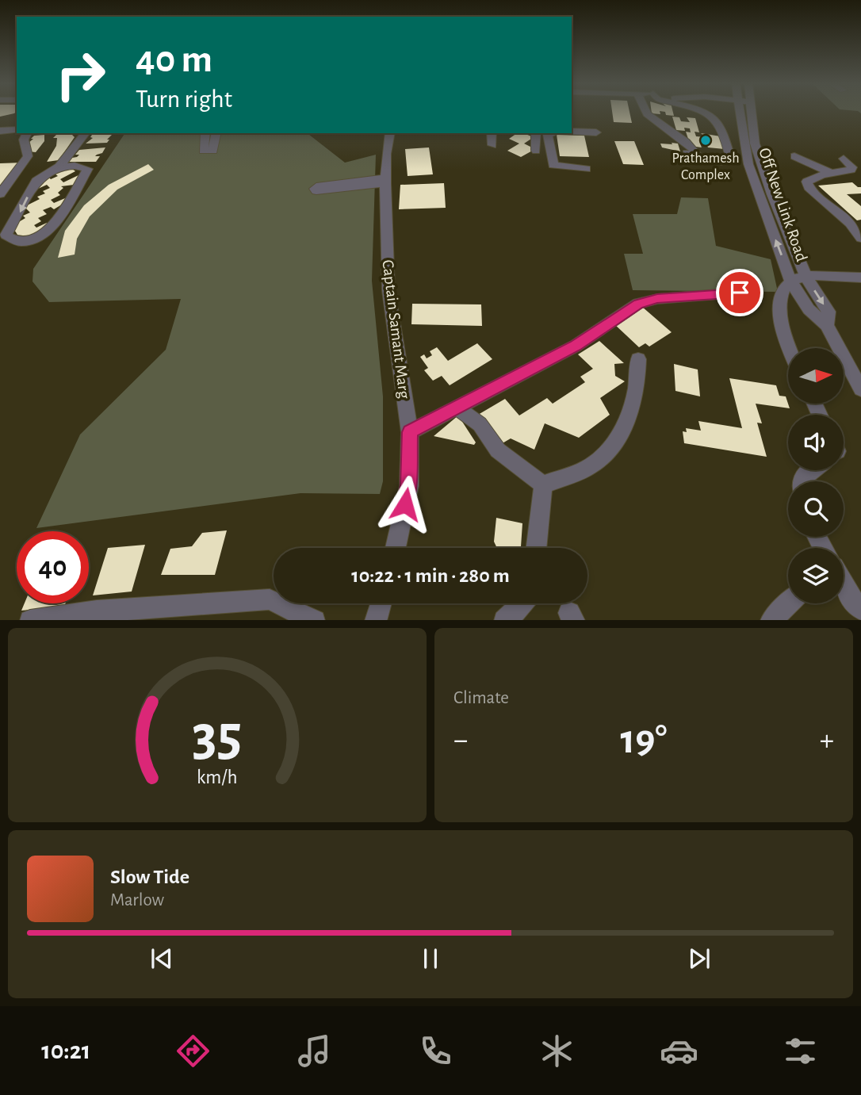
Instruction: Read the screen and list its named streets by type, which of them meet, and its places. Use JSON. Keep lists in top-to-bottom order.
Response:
{
  "streets": {
    "street": ["Off New Link Road", "Captain Samant Marg"]
  },
  "places": ["Prathamesh Complex"],
  "north": "right",
  "page": {
    "turn": ["40 m", "Turn right"],
    "limit": "40",
    "trip": "10:22 · 1 min · 280 m",
    "tile": "Climate",
    "heat": ["−", "19°", "+"],
    "song": ["Slow Tide", "Marlow"],
    "tabs": "10:21",
    "gauge": ["35", "km/h"]
  }
}
